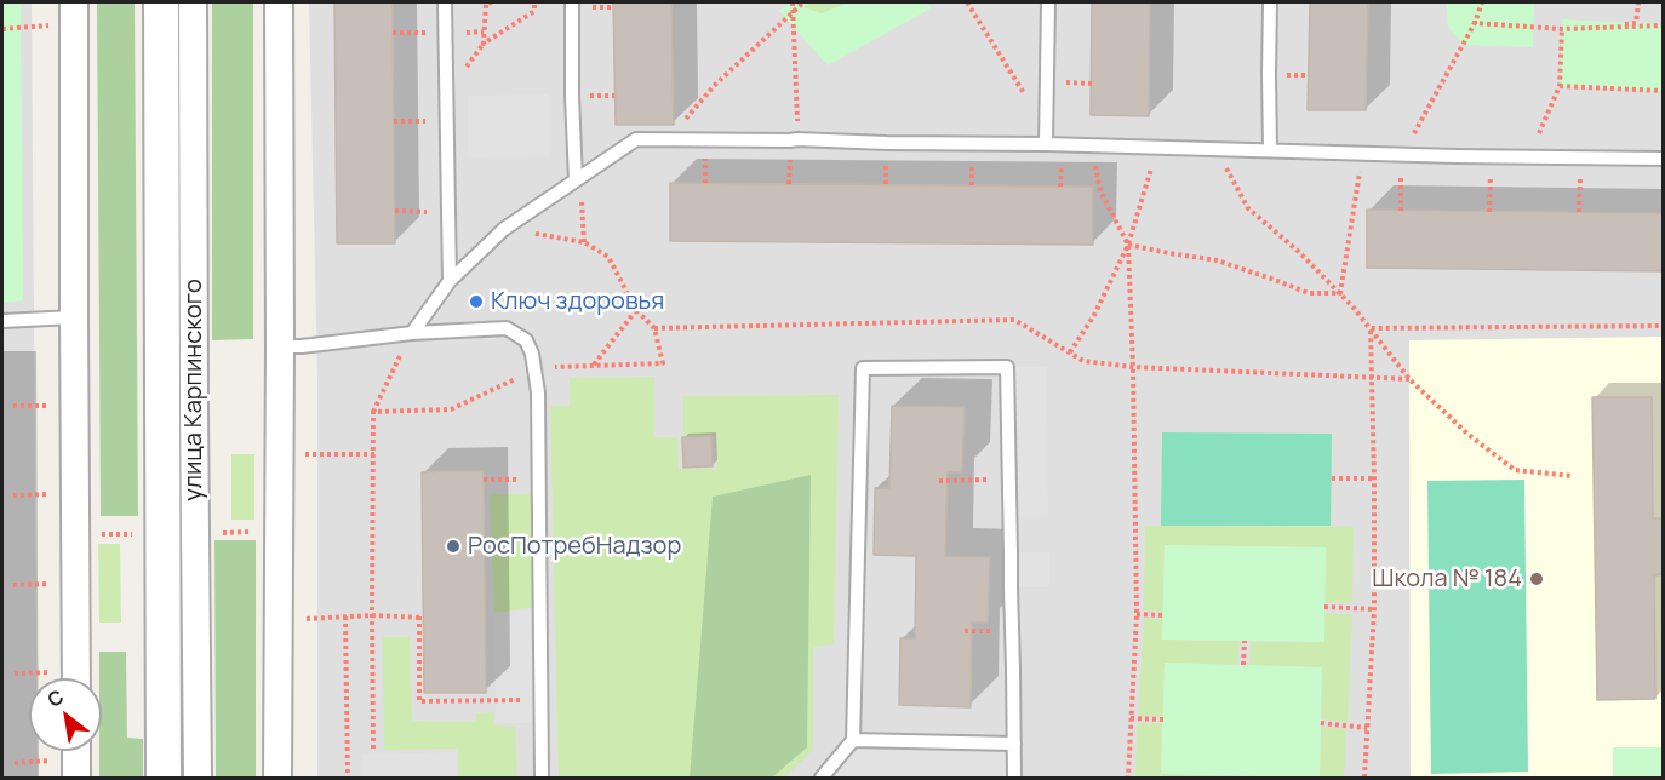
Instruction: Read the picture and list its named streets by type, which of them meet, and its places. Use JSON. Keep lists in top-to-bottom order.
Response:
{
  "streets": {
    "street": ["улица Карпинского"]
  },
  "places": ["Ключ здоровья", "РосПотребНадзор", "Школа № 184"],
  "north": "top left"
}
